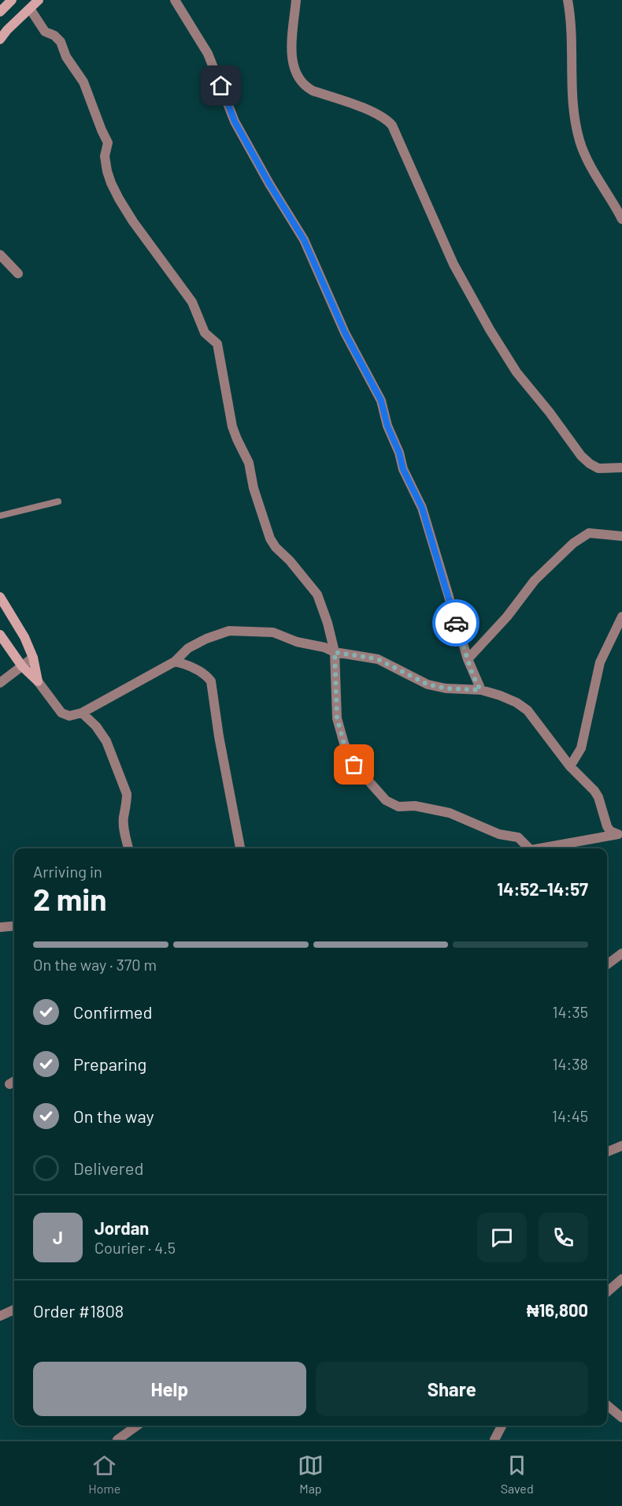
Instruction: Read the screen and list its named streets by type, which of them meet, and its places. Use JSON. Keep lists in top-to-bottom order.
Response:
{
  "page": {
    "heading": ["2 min", "Arriving in", "14:52–14:57"],
    "panel": [
      "Jordan",
      "Courier · 4.5",
      "Order #1808",
      "₦16,800"
    ],
    "bar": "On the way · 370 m",
    "list": [
      ["Confirmed", "14:35"],
      ["Preparing", "14:38"],
      ["On the way", "14:45"],
      "Delivered"
    ],
    "round": "J",
    "buttons": ["Help", "Share"],
    "tabs": ["Home", "Map", "Saved"]
  }
}
